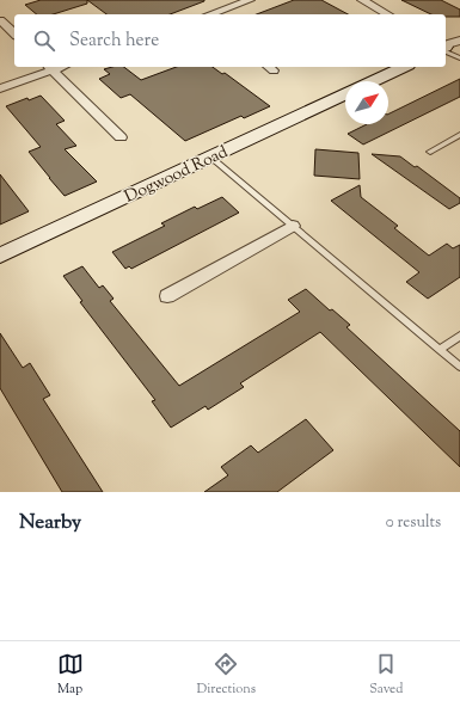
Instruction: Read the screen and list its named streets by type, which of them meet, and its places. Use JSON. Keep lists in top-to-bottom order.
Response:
{
  "streets": {
    "street": ["Dogwood Road"]
  },
  "north": "top right",
  "page": {
    "search": "Search here",
    "heading": ["Nearby", "0 results"],
    "nav": ["Map", "Directions", "Saved"]
  }
}
